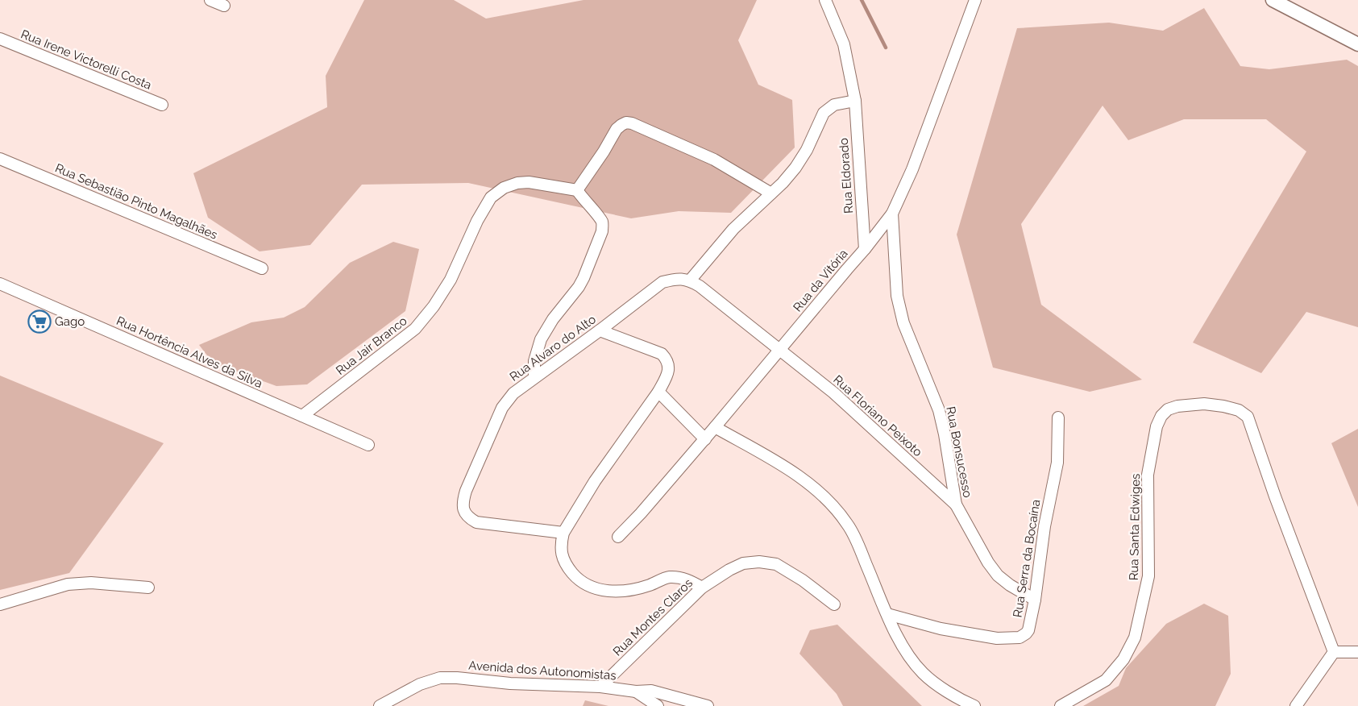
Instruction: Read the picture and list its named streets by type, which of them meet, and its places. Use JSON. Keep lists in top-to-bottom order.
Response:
{
  "streets": {
    "street": [
      "Rua Irene Victorelli Costa",
      "Rua Eldorado",
      "Rua Sebastião Pinto Magalhães",
      "Rua da Vitória",
      "Rua Jair Branco",
      "Rua Alvaro do Alto",
      "Rua Hortência Alves da Silva",
      "Rua Floriano Peixoto",
      "Rua Bonsucesso",
      "Rua Santa Edwiges",
      "Rua Serra da Bocaína",
      "Rua Montes Claros",
      "Avenida dos Autonomistas"
    ]
  },
  "crossings": [
    ["Rua Eldorado", "Rua da Vitória"],
    ["Rua da Vitória", "Rua Floriano Peixoto"],
    ["Rua da Vitória", "Rua Bonsucesso"],
    ["Rua Jair Branco", "Rua Hortência Alves da Silva"],
    ["Rua Floriano Peixoto", "Rua Bonsucesso"],
    ["Rua Bonsucesso", "Rua Serra da Bocaína"],
    ["Rua Montes Claros", "Avenida dos Autonomistas"]
  ],
  "places": {
    "supermarket": ["Gago"]
  }
}
